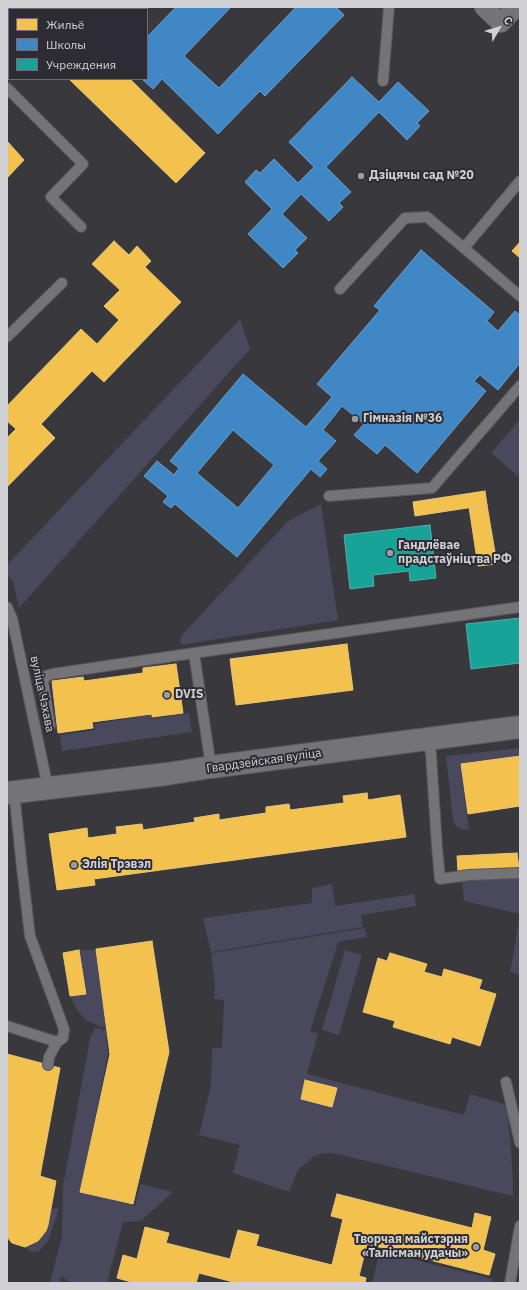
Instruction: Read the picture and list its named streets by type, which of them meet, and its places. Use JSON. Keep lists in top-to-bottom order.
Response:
{
  "streets": {
    "street": ["Гвардзейская вуліца"],
    "lane": ["вуліца Чэхава"]
  },
  "crossings": [
    ["вуліца Чэхава", "Гвардзейская вуліца"]
  ],
  "places": [
    "Дзіцячы сад №20",
    "Гімназія №36",
    "Гандлёвае прадстаўніцтва РФ",
    "DVIS",
    "Элія Трэвэл",
    "Творчая майстэрня «Талісман удачы»"
  ],
  "legend": ["Жильё", "Школы", "Учреждения"],
  "north": "top right"
}
